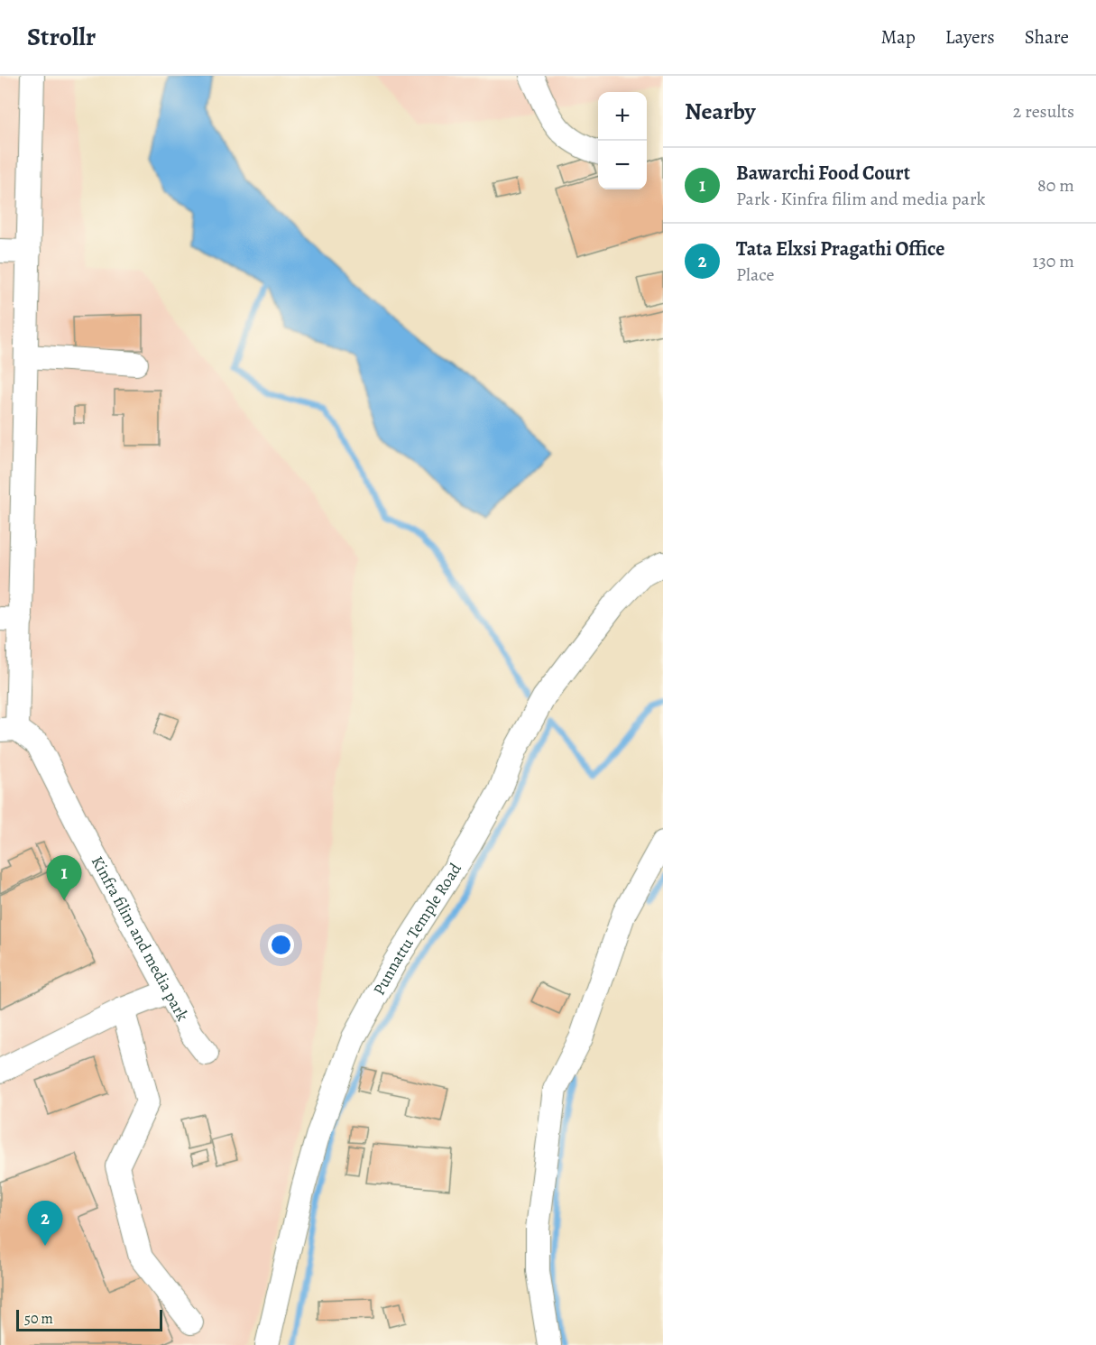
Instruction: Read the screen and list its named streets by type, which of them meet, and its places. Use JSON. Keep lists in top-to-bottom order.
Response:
{
  "streets": {
    "street": ["Punnattu Temple Road", "Kinfra filim and media park"]
  },
  "scale_bar": "50 m",
  "page": {
    "header": "Strollr",
    "nav": ["Map", "Layers", "Share"],
    "heading": ["Nearby", "2 results"],
    "map_buttons": ["+", "−"],
    "list": [
      {
        "mark": "1",
        "name": "Bawarchi Food Court",
        "note": "Park · Kinfra filim and media park",
        "value": "80 m"
      },
      {
        "mark": "2",
        "name": "Tata Elxsi Pragathi Office",
        "note": "Place",
        "value": "130 m"
      }
    ],
    "pins": ["1", "2"],
    "scale": "50 m"
  }
}
